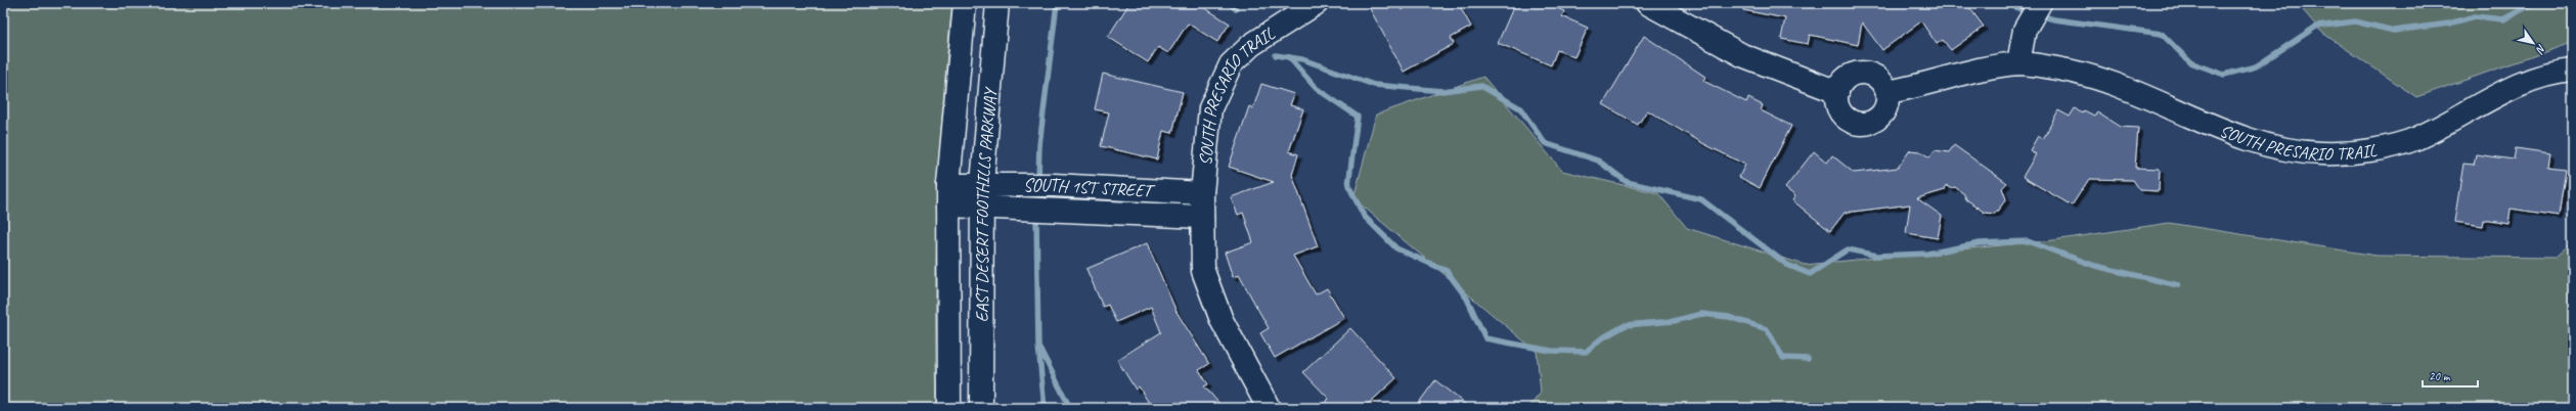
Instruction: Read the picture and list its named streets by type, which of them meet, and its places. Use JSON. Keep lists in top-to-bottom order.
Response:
{
  "streets": {
    "street": ["SOUTH PRESARIO TRAIL", "SOUTH 1ST STREET", "EAST DESERT FOOTHILLS PARKWAY"]
  },
  "crossings": [
    ["SOUTH PRESARIO TRAIL", "SOUTH 1ST STREET"],
    ["SOUTH 1ST STREET", "EAST DESERT FOOTHILLS PARKWAY"]
  ],
  "scale_bar": "20 m",
  "north": "bottom right"
}
